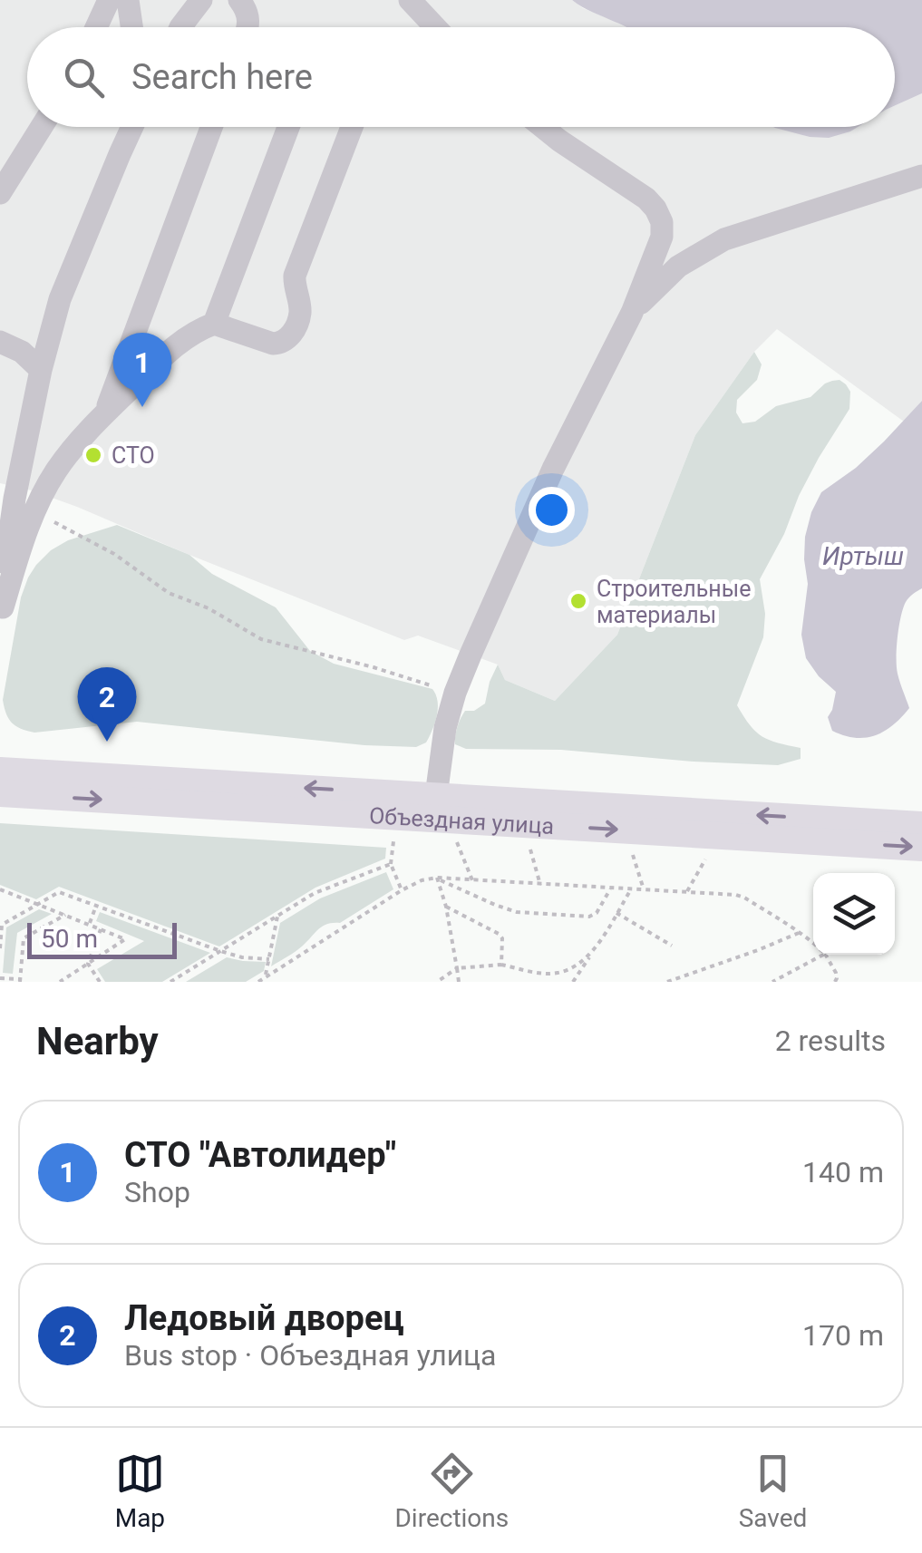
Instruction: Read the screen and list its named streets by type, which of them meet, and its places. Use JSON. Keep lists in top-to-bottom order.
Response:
{
  "streets": {
    "main road": ["Объездная улица"]
  },
  "water": ["Иртыш"],
  "places": ["СТО", "Строительные материалы"],
  "scale_bar": "50 m",
  "page": {
    "search": "Search here",
    "pins": ["1", "2"],
    "scale": "50 m",
    "heading": ["Nearby", "2 results"],
    "list": [
      {
        "mark": "1",
        "name": "СТО \"Автолидер\"",
        "note": "Shop",
        "value": "140 m"
      },
      {
        "mark": "2",
        "name": "Ледовый дворец",
        "note": "Bus stop · Объездная улица",
        "value": "170 m"
      }
    ],
    "nav": ["Map", "Directions", "Saved"]
  }
}
